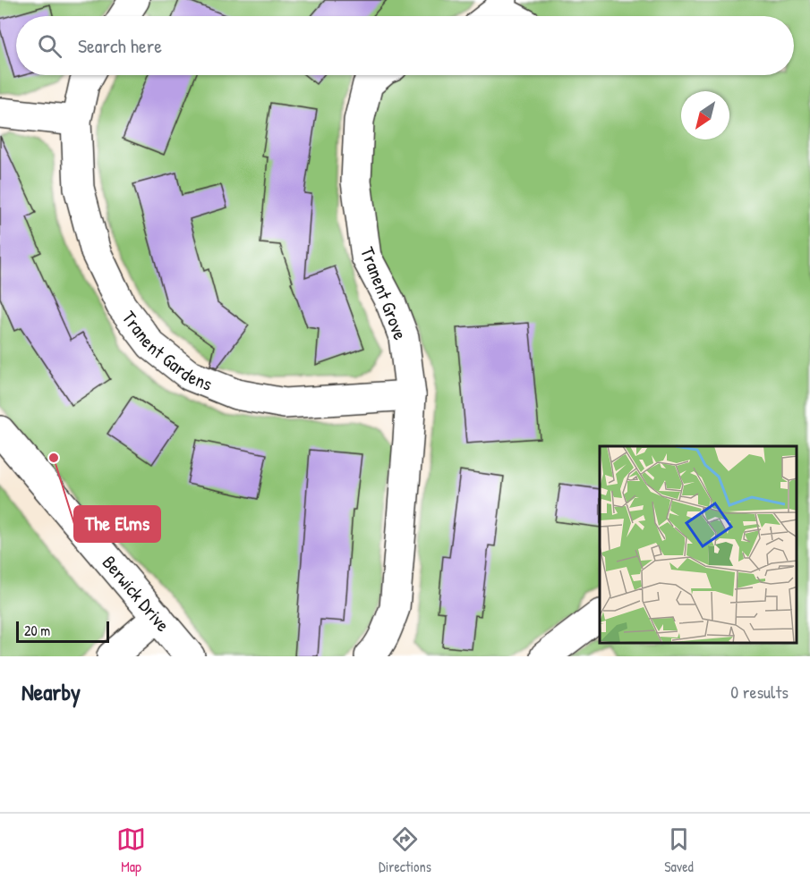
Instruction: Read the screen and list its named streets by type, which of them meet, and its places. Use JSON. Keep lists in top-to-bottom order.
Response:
{
  "streets": {
    "street": ["Tranent Grove", "Tranent Gardens", "Berwick Drive"]
  },
  "crossings": [
    ["Tranent Grove", "Tranent Gardens"]
  ],
  "places": ["The Elms"],
  "scale_bar": "20 m",
  "north": "bottom left",
  "page": {
    "search": "Search here",
    "scale": "20 m",
    "heading": ["Nearby", "0 results"],
    "nav": ["Map", "Directions", "Saved"]
  }
}
